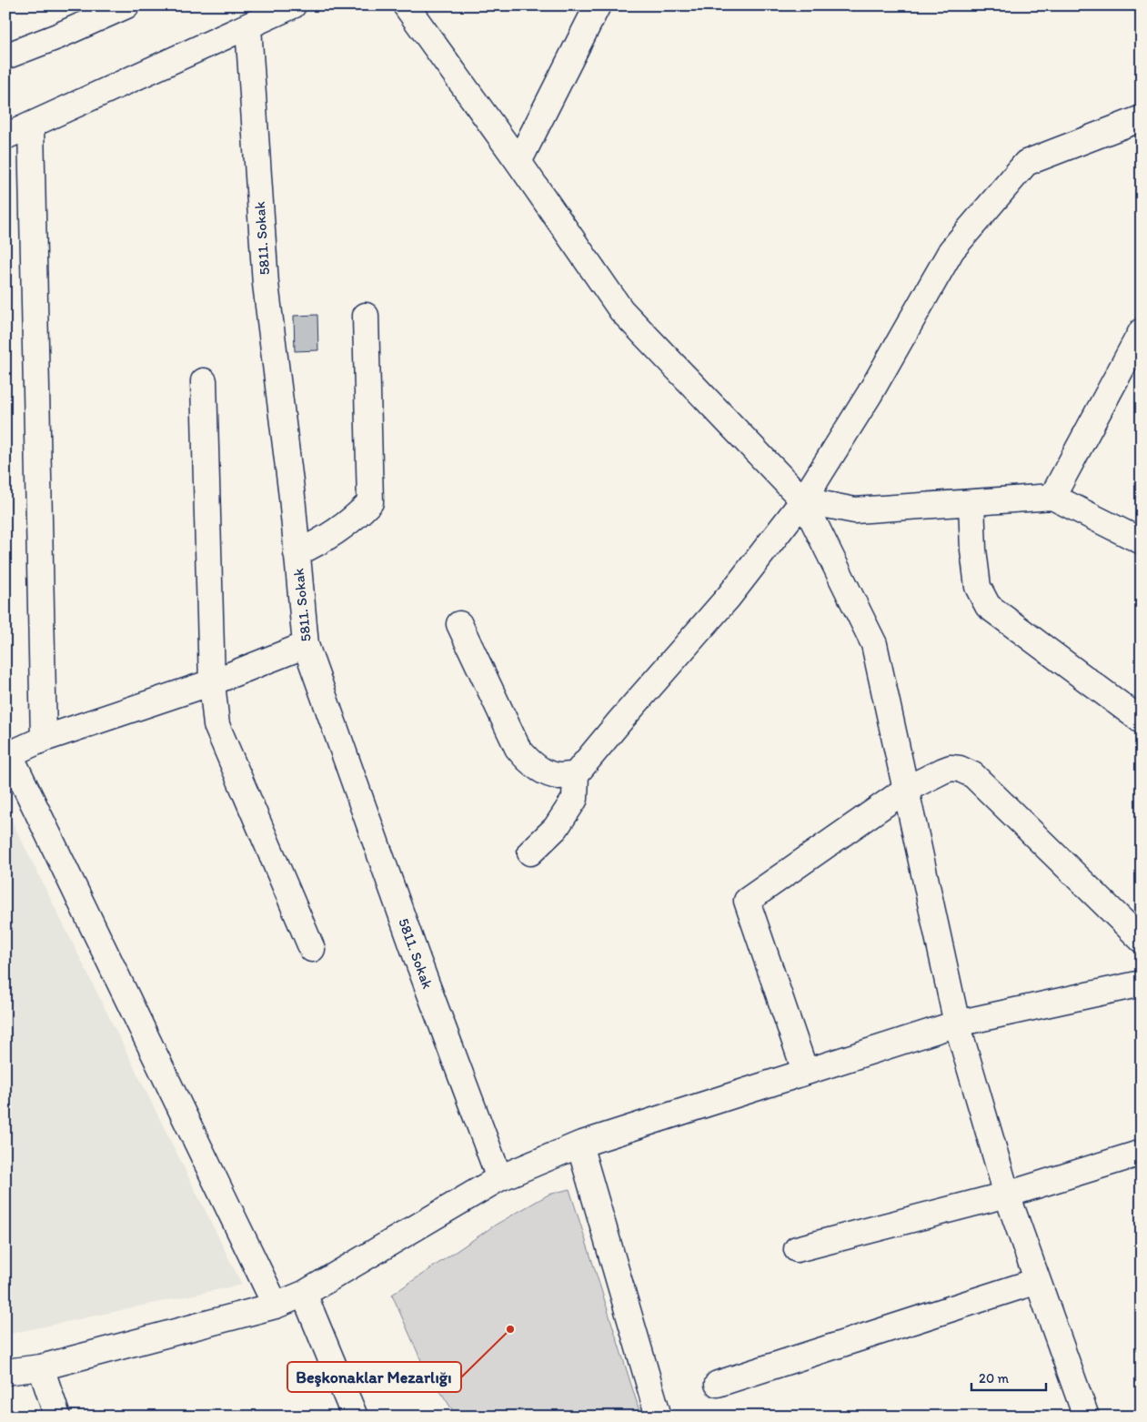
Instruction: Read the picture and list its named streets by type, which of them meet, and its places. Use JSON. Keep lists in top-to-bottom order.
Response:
{
  "streets": {
    "street": ["5811. Sokak"]
  },
  "places": ["Beşkonaklar Mezarlığı"],
  "scale_bar": "20 m"
}
